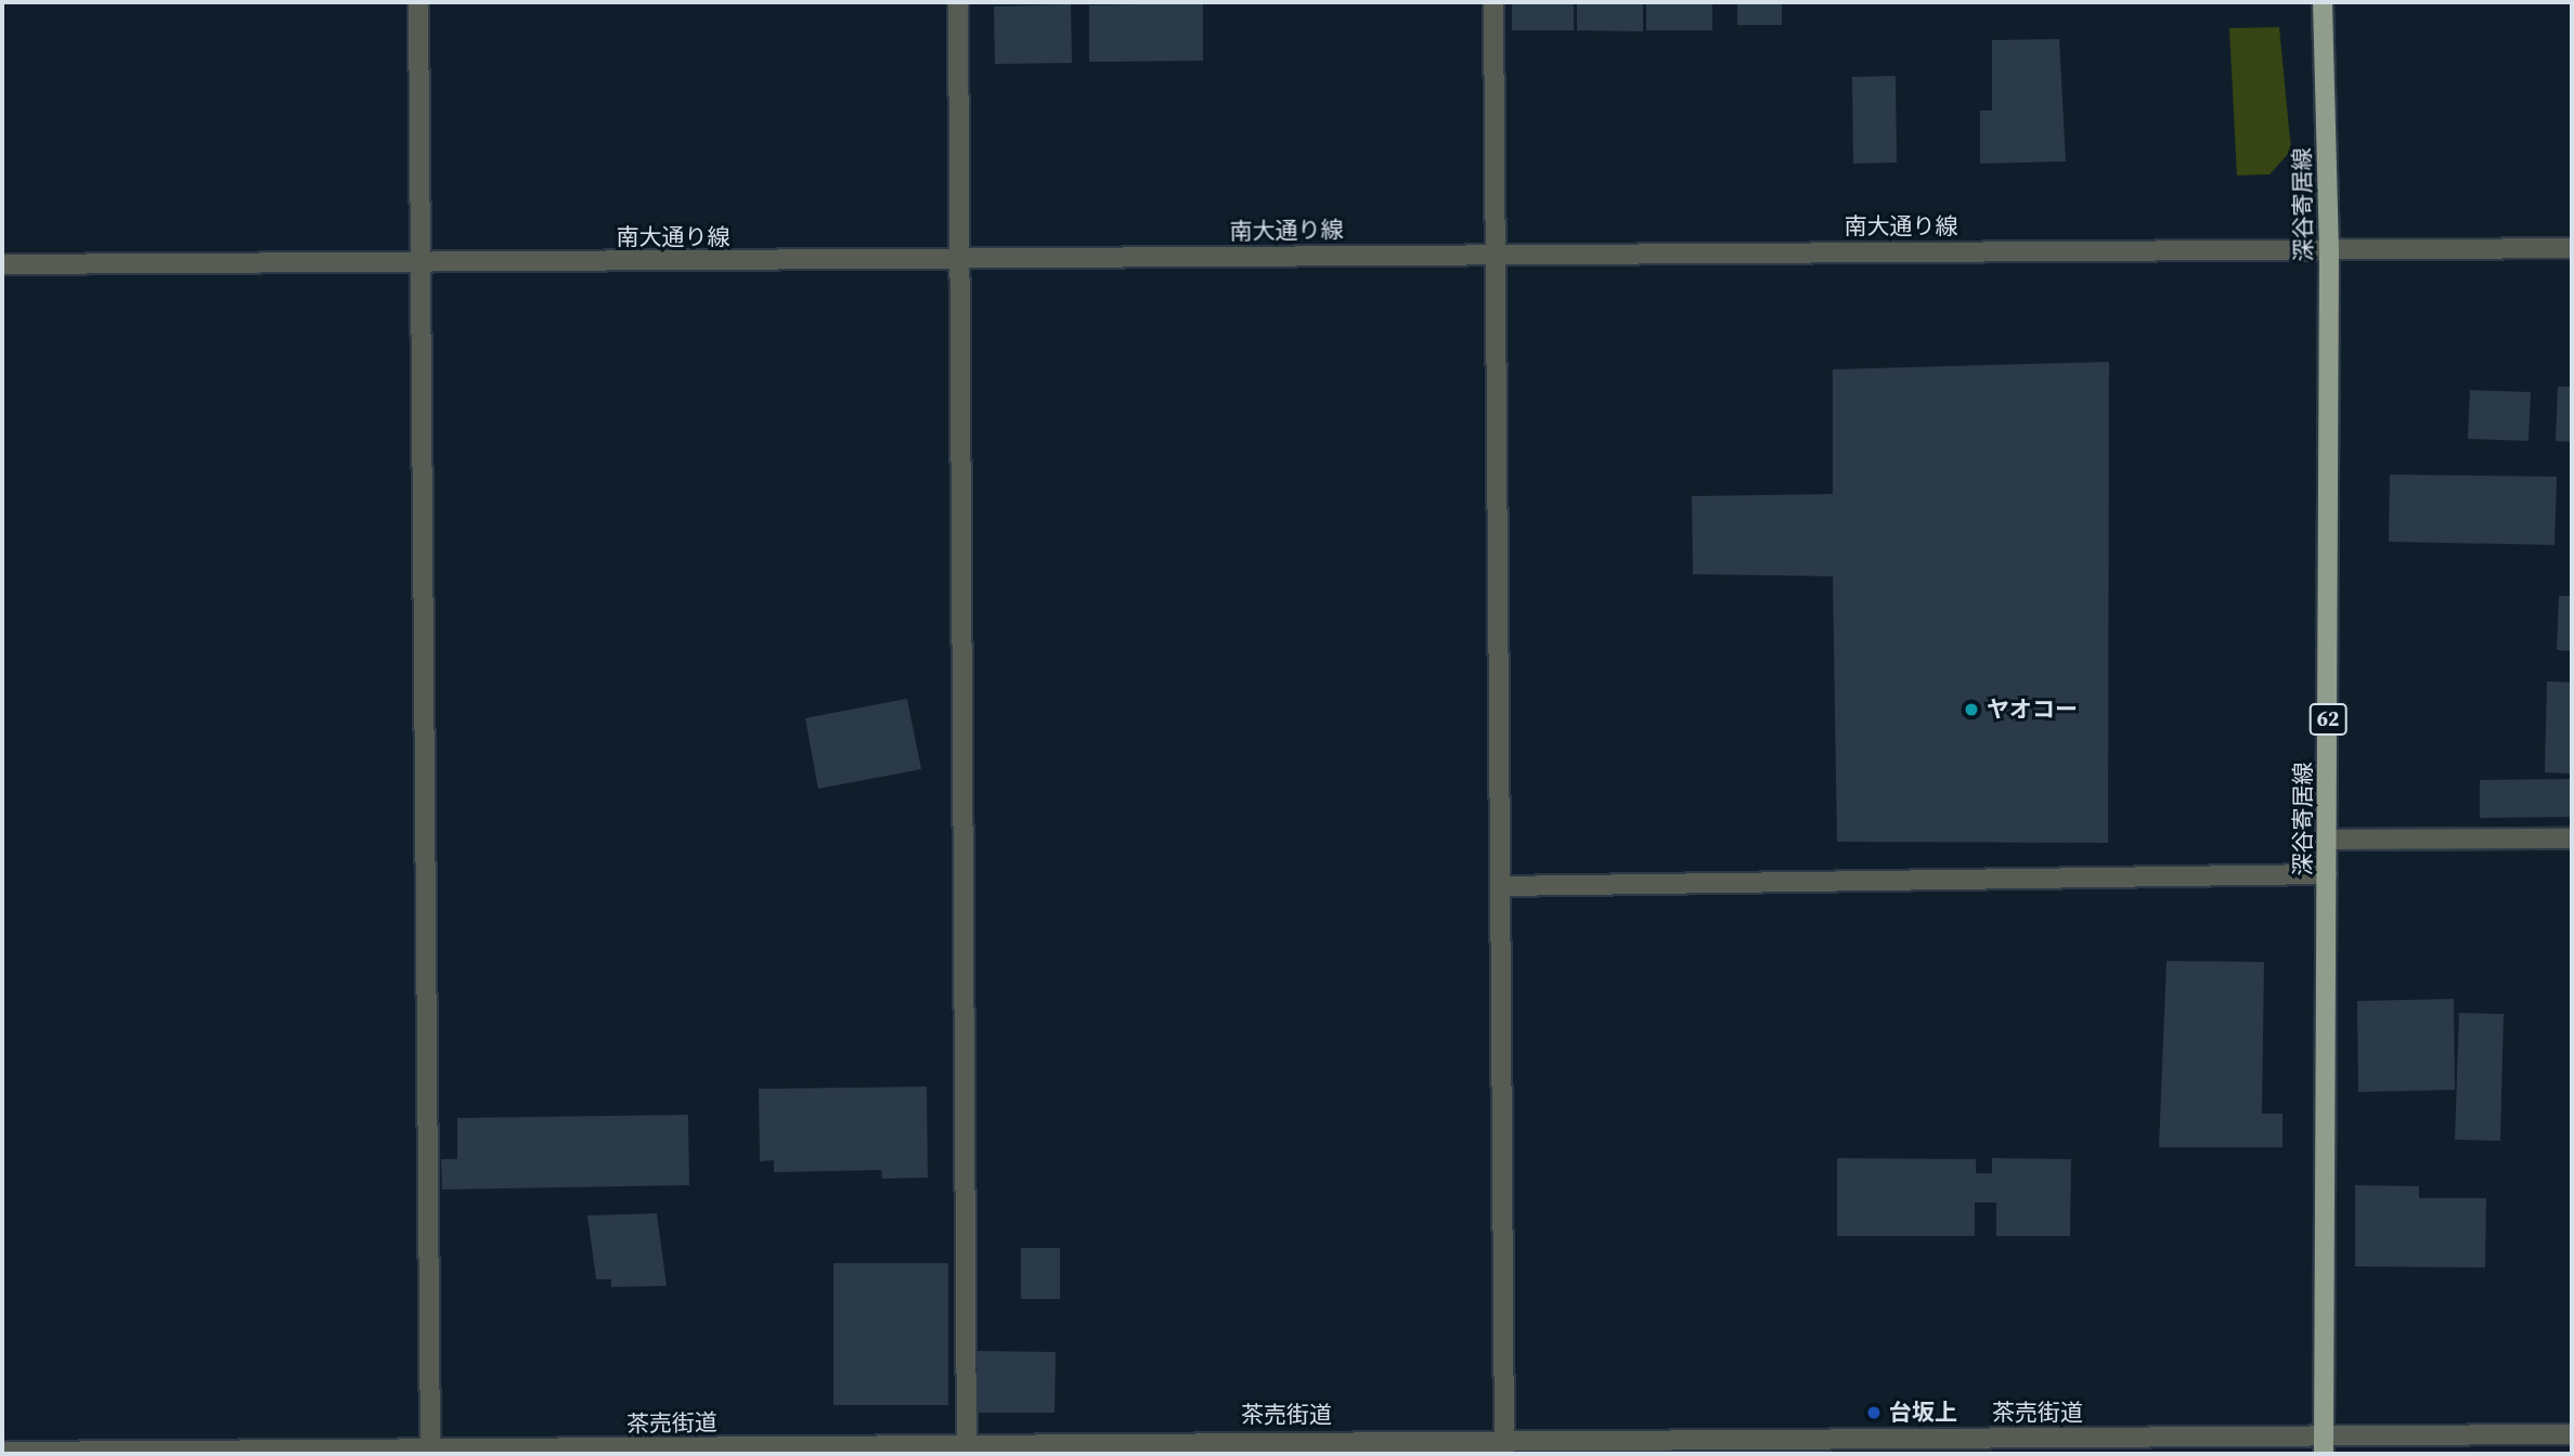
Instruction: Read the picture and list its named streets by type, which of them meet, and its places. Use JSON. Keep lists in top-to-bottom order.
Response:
{
  "streets": {
    "main road": ["深谷寄居線", "62"],
    "street": ["南大通り線", "茶売街道"]
  },
  "crossings": [
    ["深谷寄居線", "南大通り線"],
    ["深谷寄居線", "茶売街道"]
  ],
  "places": ["ヤオコー", "台坂上"]
}
